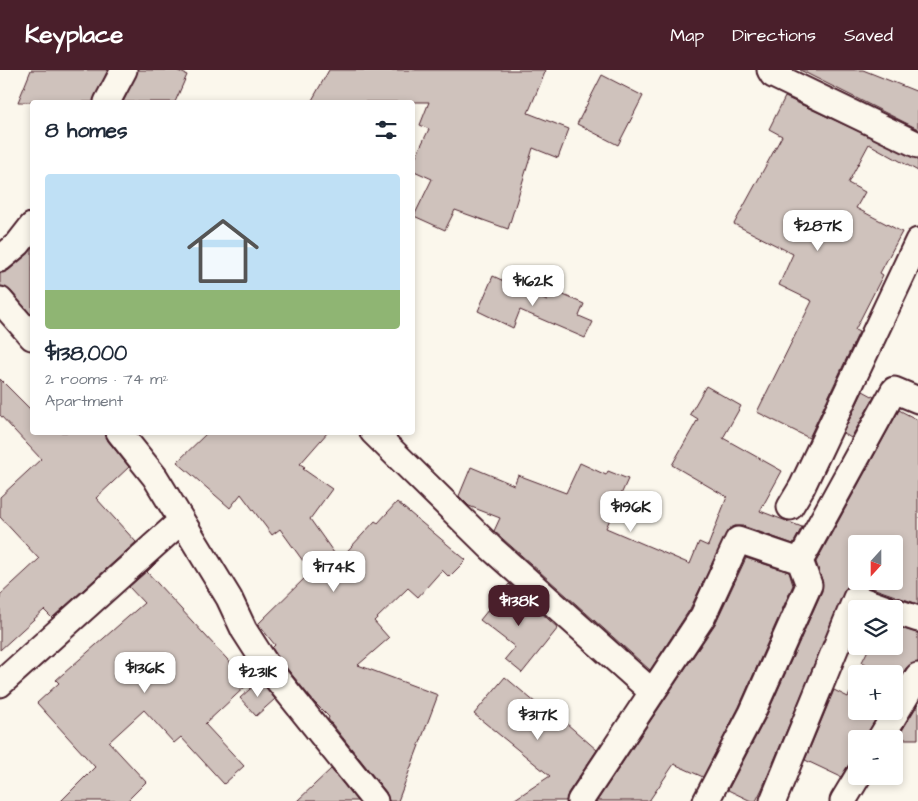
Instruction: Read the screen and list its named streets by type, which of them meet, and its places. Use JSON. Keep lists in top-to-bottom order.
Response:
{
  "north": "bottom",
  "page": {
    "header": "Keyplace",
    "nav": ["Map", "Directions", "Saved"],
    "heading": "8 homes",
    "list": [
      {
        "name": "$138,000",
        "note": "2 rooms · 74 m² · Apartment"
      }
    ],
    "price": [
      "$287K",
      "$162K",
      "$196K",
      "$174K",
      "$138K",
      "$136K",
      "$231K",
      "$317K"
    ],
    "map_buttons": ["+", "−"]
  }
}
